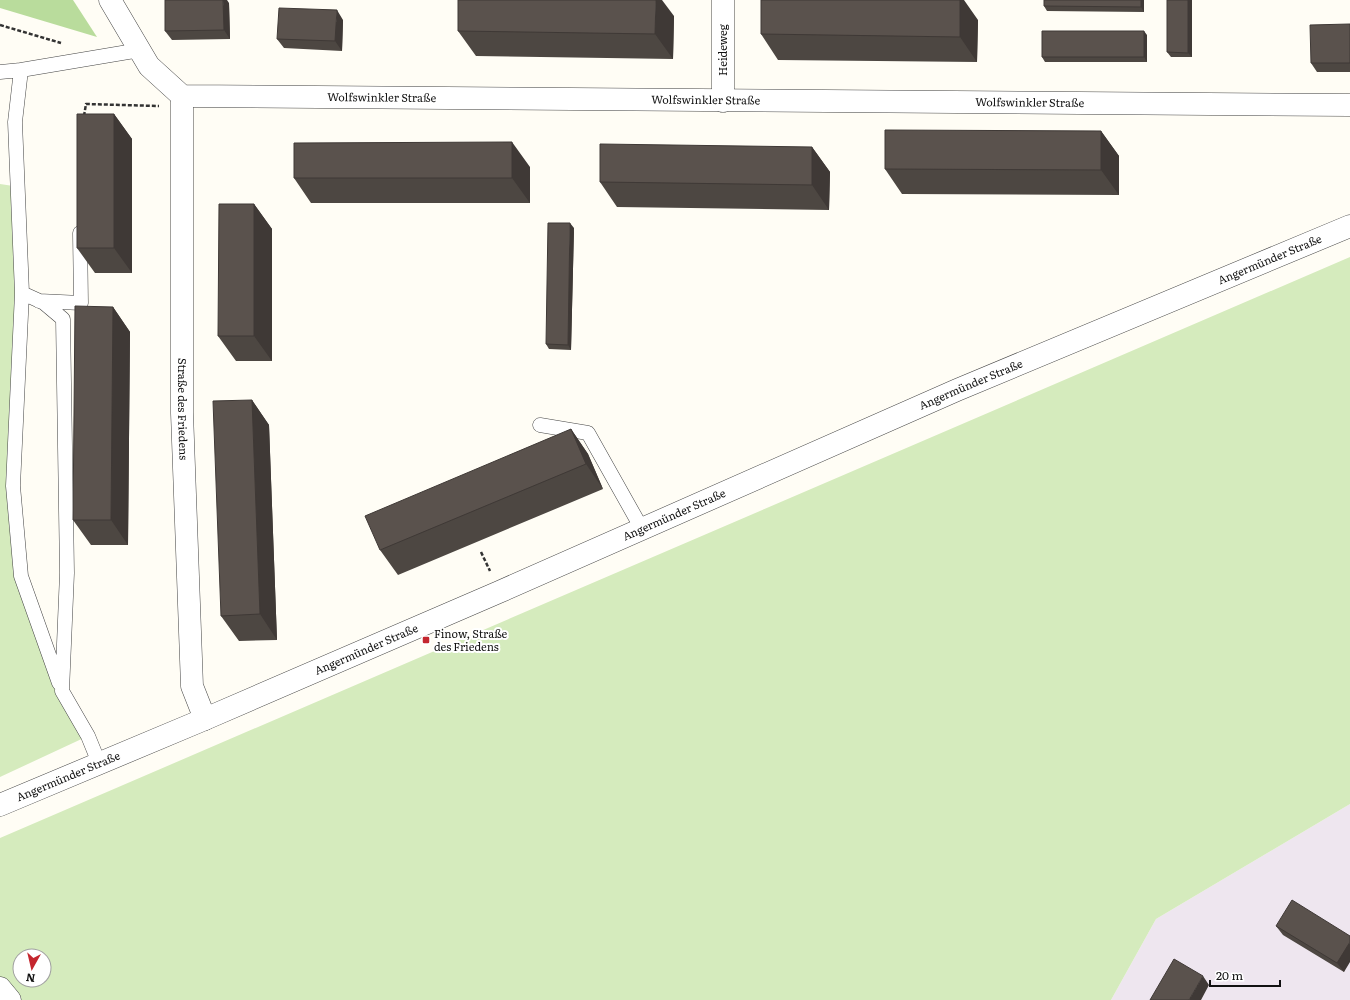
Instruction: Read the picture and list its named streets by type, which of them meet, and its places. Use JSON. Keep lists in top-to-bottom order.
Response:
{
  "streets": {
    "street": [
      "Heideweg",
      "Wolfswinkler Straße",
      "Angermünder Straße",
      "Straße des Friedens"
    ]
  },
  "crossings": [
    ["Heideweg", "Wolfswinkler Straße"],
    ["Wolfswinkler Straße", "Straße des Friedens"],
    ["Angermünder Straße", "Straße des Friedens"]
  ],
  "places": {
    "transit": ["Finow, Straße des Friedens"]
  },
  "scale_bar": "20 m",
  "north": "bottom"
}
